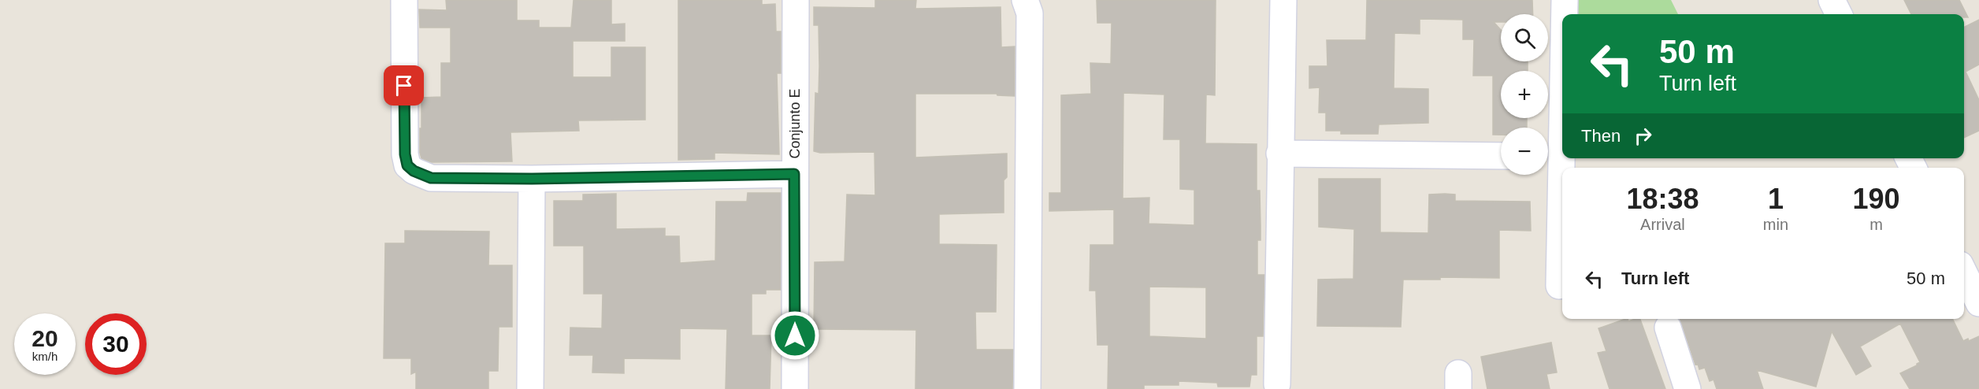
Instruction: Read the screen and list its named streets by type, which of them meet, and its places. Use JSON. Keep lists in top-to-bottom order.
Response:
{
  "streets": {
    "street": ["Conjunto E"]
  },
  "page": {
    "map_buttons": ["+", "−"],
    "turn": ["50 m", "Turn left"],
    "then": "Then",
    "eta": [
      "18:38",
      "Arrival",
      "1",
      "min",
      "190",
      "m"
    ],
    "list": [
      {
        "name": "Turn left",
        "value": "50 m"
      }
    ],
    "speed": "20 km/h",
    "limit": "30"
  }
}
